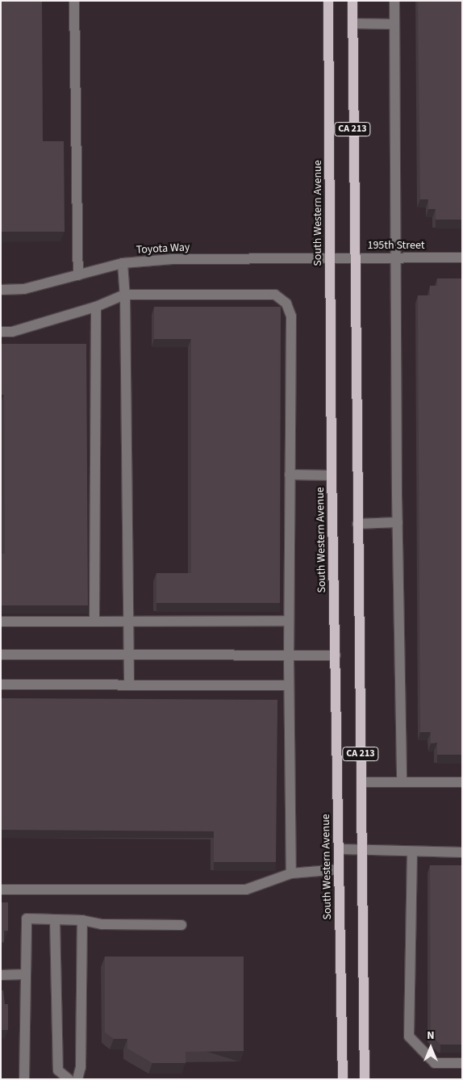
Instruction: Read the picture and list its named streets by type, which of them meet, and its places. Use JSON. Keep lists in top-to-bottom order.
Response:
{
  "streets": {
    "main road": ["CA 213", "South Western Avenue"],
    "street": ["195th Street", "Toyota Way"]
  },
  "crossings": [
    ["CA 213", "195th Street"],
    ["South Western Avenue", "195th Street"],
    ["South Western Avenue", "Toyota Way"],
    ["195th Street", "Toyota Way"]
  ],
  "north": "top"
}
